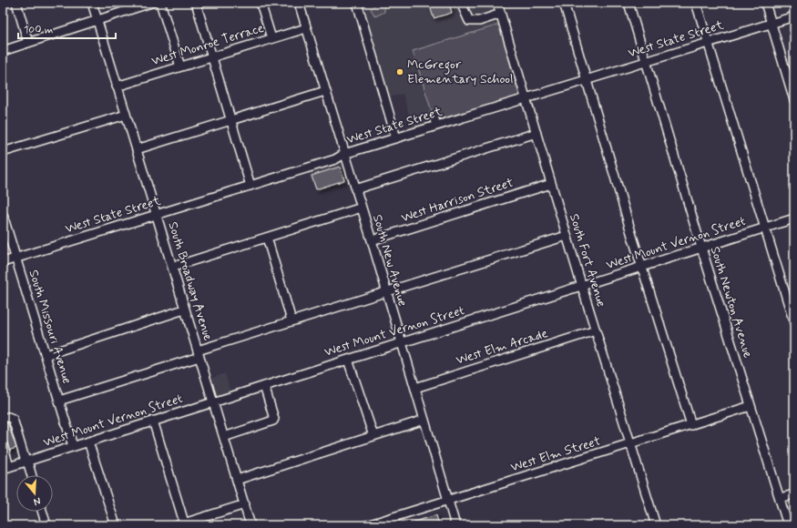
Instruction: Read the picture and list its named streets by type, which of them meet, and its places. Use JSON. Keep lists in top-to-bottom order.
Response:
{
  "streets": {
    "street": [
      "West State Street",
      "West Monroe Terrace",
      "West Harrison Street",
      "West Mount Vernon Street",
      "South New Avenue",
      "South Fort Avenue",
      "South Broadway Avenue",
      "South Newton Avenue",
      "South Missouri Avenue",
      "West Elm Arcade",
      "West Elm Street"
    ]
  },
  "crossings": [
    ["West State Street", "South New Avenue"],
    ["West State Street", "South Fort Avenue"],
    ["West State Street", "South Broadway Avenue"],
    ["West State Street", "South Newton Avenue"],
    ["West State Street", "South Missouri Avenue"],
    ["West Monroe Terrace", "South New Avenue"],
    ["West Monroe Terrace", "South Broadway Avenue"],
    ["West Harrison Street", "South New Avenue"],
    ["West Harrison Street", "South Fort Avenue"],
    ["West Mount Vernon Street", "South New Avenue"],
    ["West Mount Vernon Street", "South Fort Avenue"],
    ["West Mount Vernon Street", "South Broadway Avenue"],
    ["West Mount Vernon Street", "South Newton Avenue"],
    ["West Mount Vernon Street", "South Missouri Avenue"],
    ["South New Avenue", "West Elm Arcade"],
    ["South New Avenue", "West Elm Street"],
    ["South Fort Avenue", "West Elm Arcade"],
    ["South Fort Avenue", "West Elm Street"],
    ["South Newton Avenue", "West Elm Street"]
  ],
  "places": ["McGregor Elementary School"],
  "scale_bar": "100 m",
  "north": "bottom"
}
